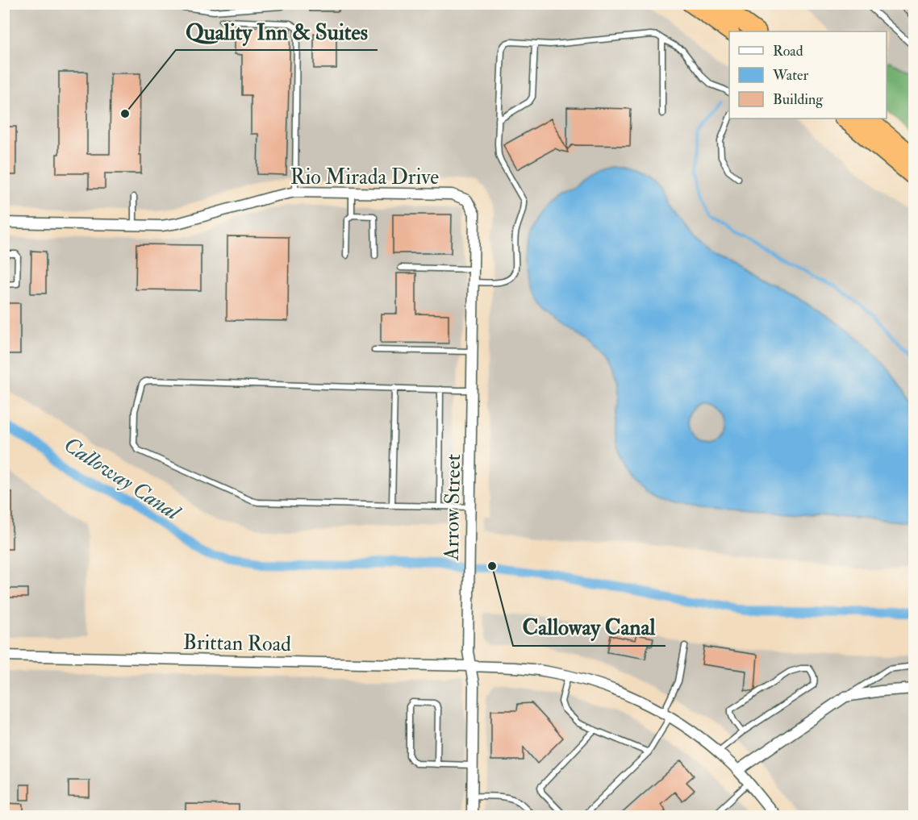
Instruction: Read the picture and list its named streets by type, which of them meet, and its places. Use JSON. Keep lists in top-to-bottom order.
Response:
{
  "streets": {
    "street": ["Rio Mirada Drive", "Arrow Street", "Brittan Road"]
  },
  "crossings": [
    ["Rio Mirada Drive", "Arrow Street"],
    ["Arrow Street", "Brittan Road"]
  ],
  "water": ["Calloway Canal"],
  "places": ["Quality Inn & Suites", "Calloway Canal"],
  "legend": ["Road", "Water", "Building"]
}
